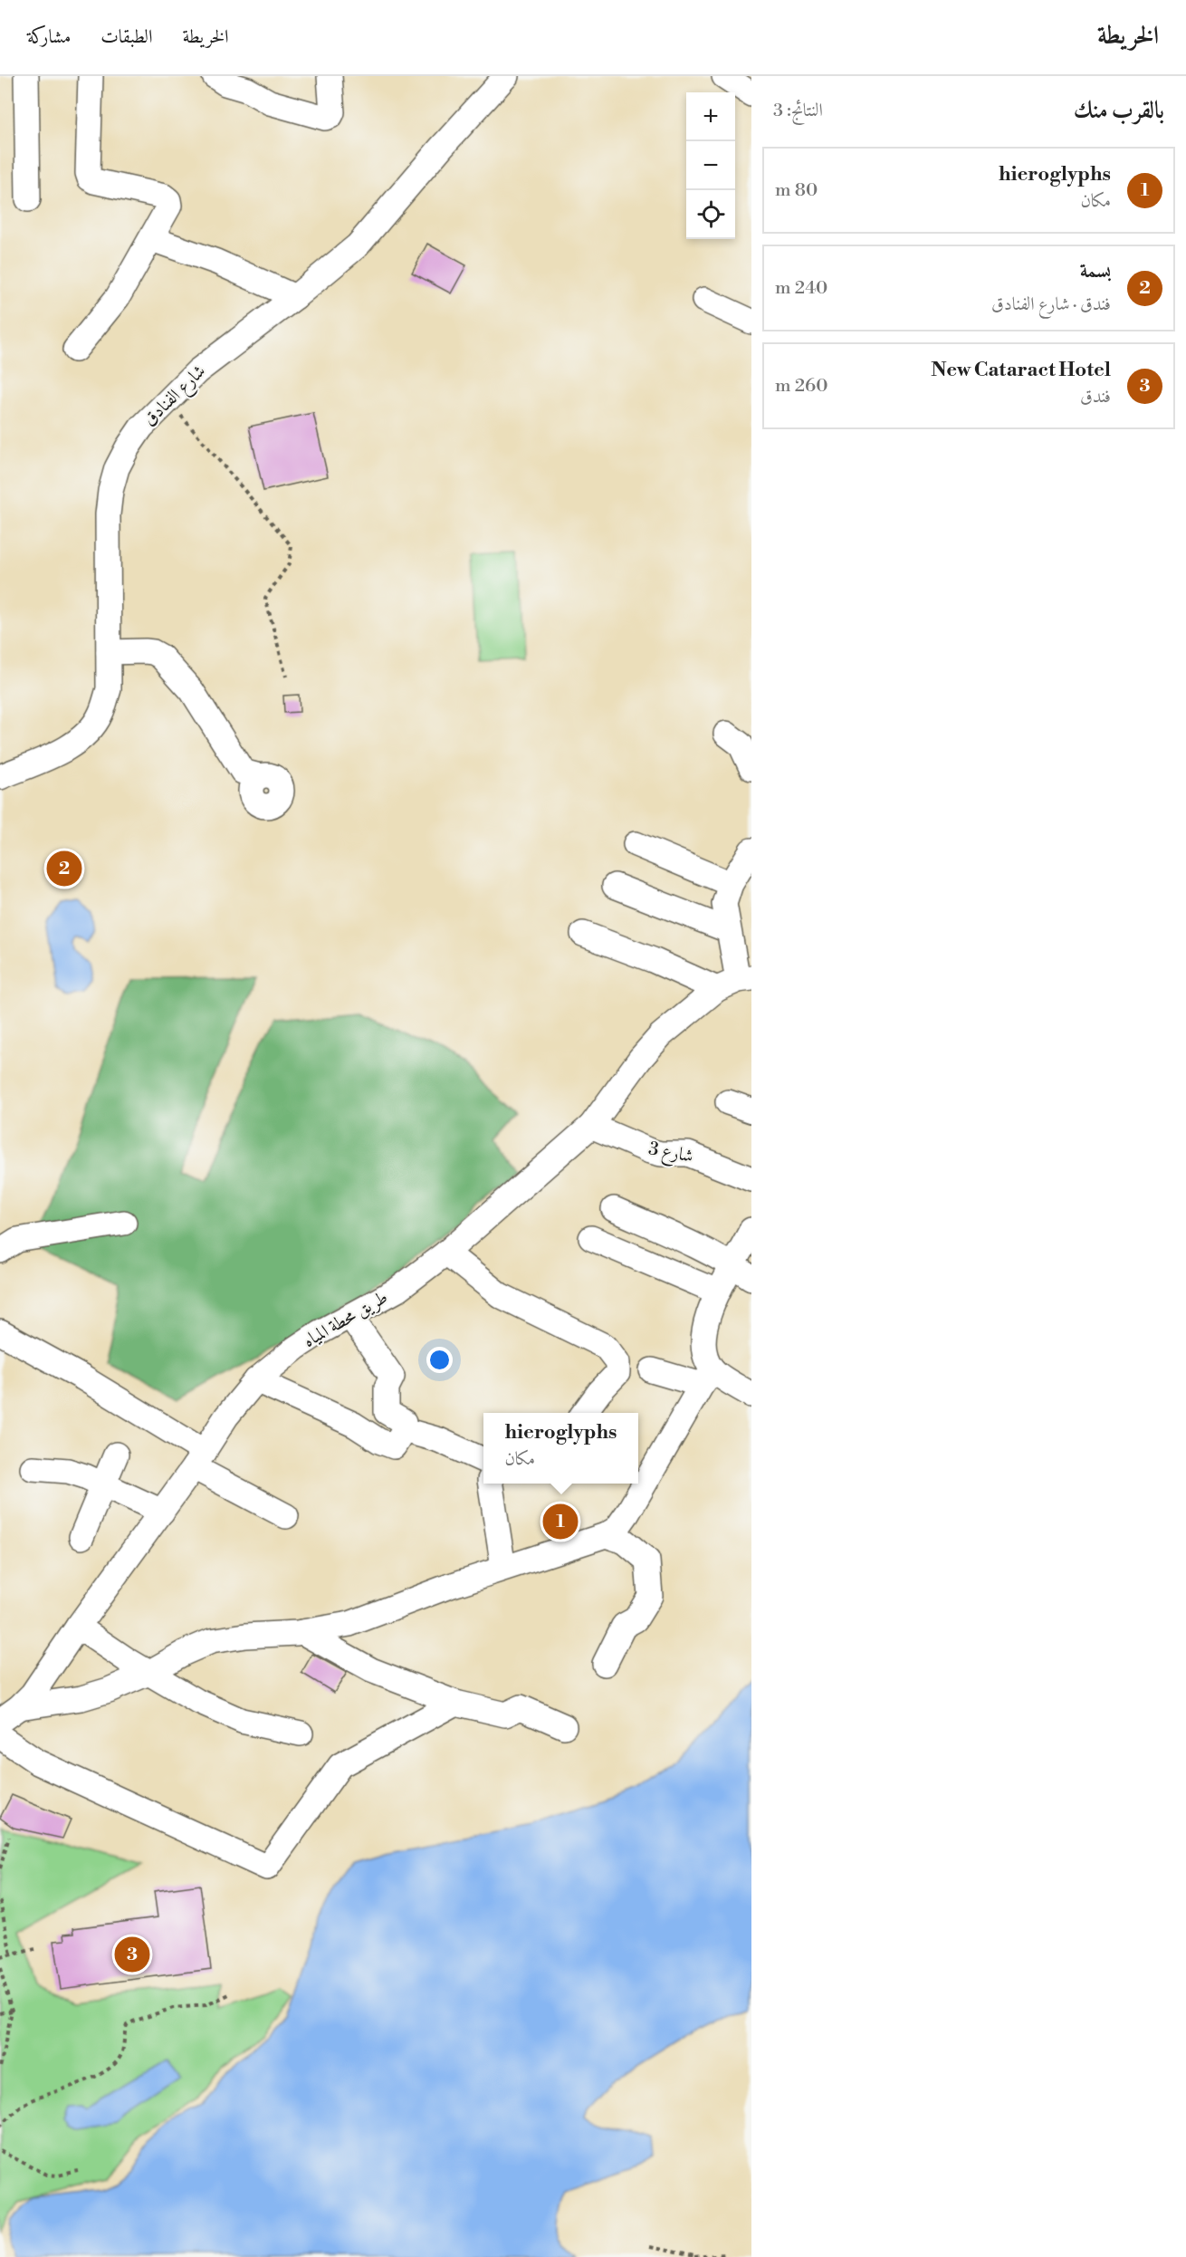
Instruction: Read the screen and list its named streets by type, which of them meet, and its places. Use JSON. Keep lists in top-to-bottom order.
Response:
{
  "streets": {
    "street": ["شارع الفنادق", "شارع 3", "طريق محطة المياه"]
  },
  "crossings": [
    ["شارع 3", "طريق محطة المياه"]
  ],
  "page": {
    "header": "الخريطة",
    "nav": ["الخريطة", "الطبقات", "مشاركة"],
    "heading": ["بالقرب منك", "النتائج: 3"],
    "map_buttons": ["+", "−"],
    "list": [
      {
        "mark": "1",
        "name": "hieroglyphs",
        "note": "مكان",
        "value": "80 m"
      },
      {
        "mark": "2",
        "name": "بسمة",
        "note": "فندق · شارع الفنادق",
        "value": "240 m"
      },
      {
        "mark": "3",
        "name": "New Cataract Hotel",
        "note": "فندق",
        "value": "260 m"
      }
    ],
    "pins": ["2", "1", "3"],
    "popup": ["hieroglyphs", "مكان"]
  }
}
